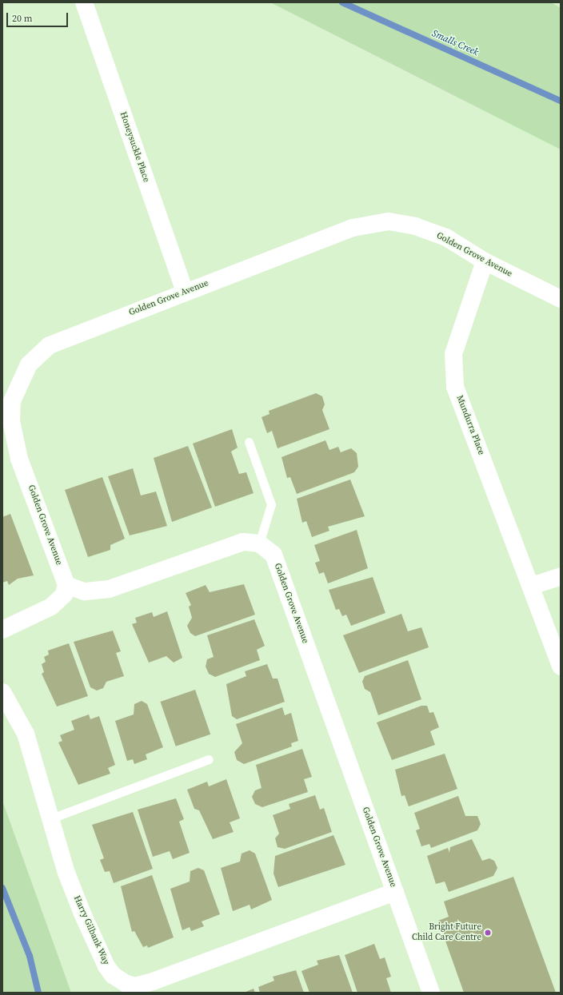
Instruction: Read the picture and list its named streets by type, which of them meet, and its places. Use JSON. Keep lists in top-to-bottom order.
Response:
{
  "streets": {
    "street": [
      "Honeysuckle Place",
      "Golden Grove Avenue",
      "Mundurra Place",
      "Harry Gilbank Way"
    ]
  },
  "crossings": [
    ["Honeysuckle Place", "Golden Grove Avenue"],
    ["Golden Grove Avenue", "Mundurra Place"],
    ["Golden Grove Avenue", "Harry Gilbank Way"]
  ],
  "water": ["Smalls Creek"],
  "places": ["Bright Future Child Care Centre"],
  "scale_bar": "20 m"
}
